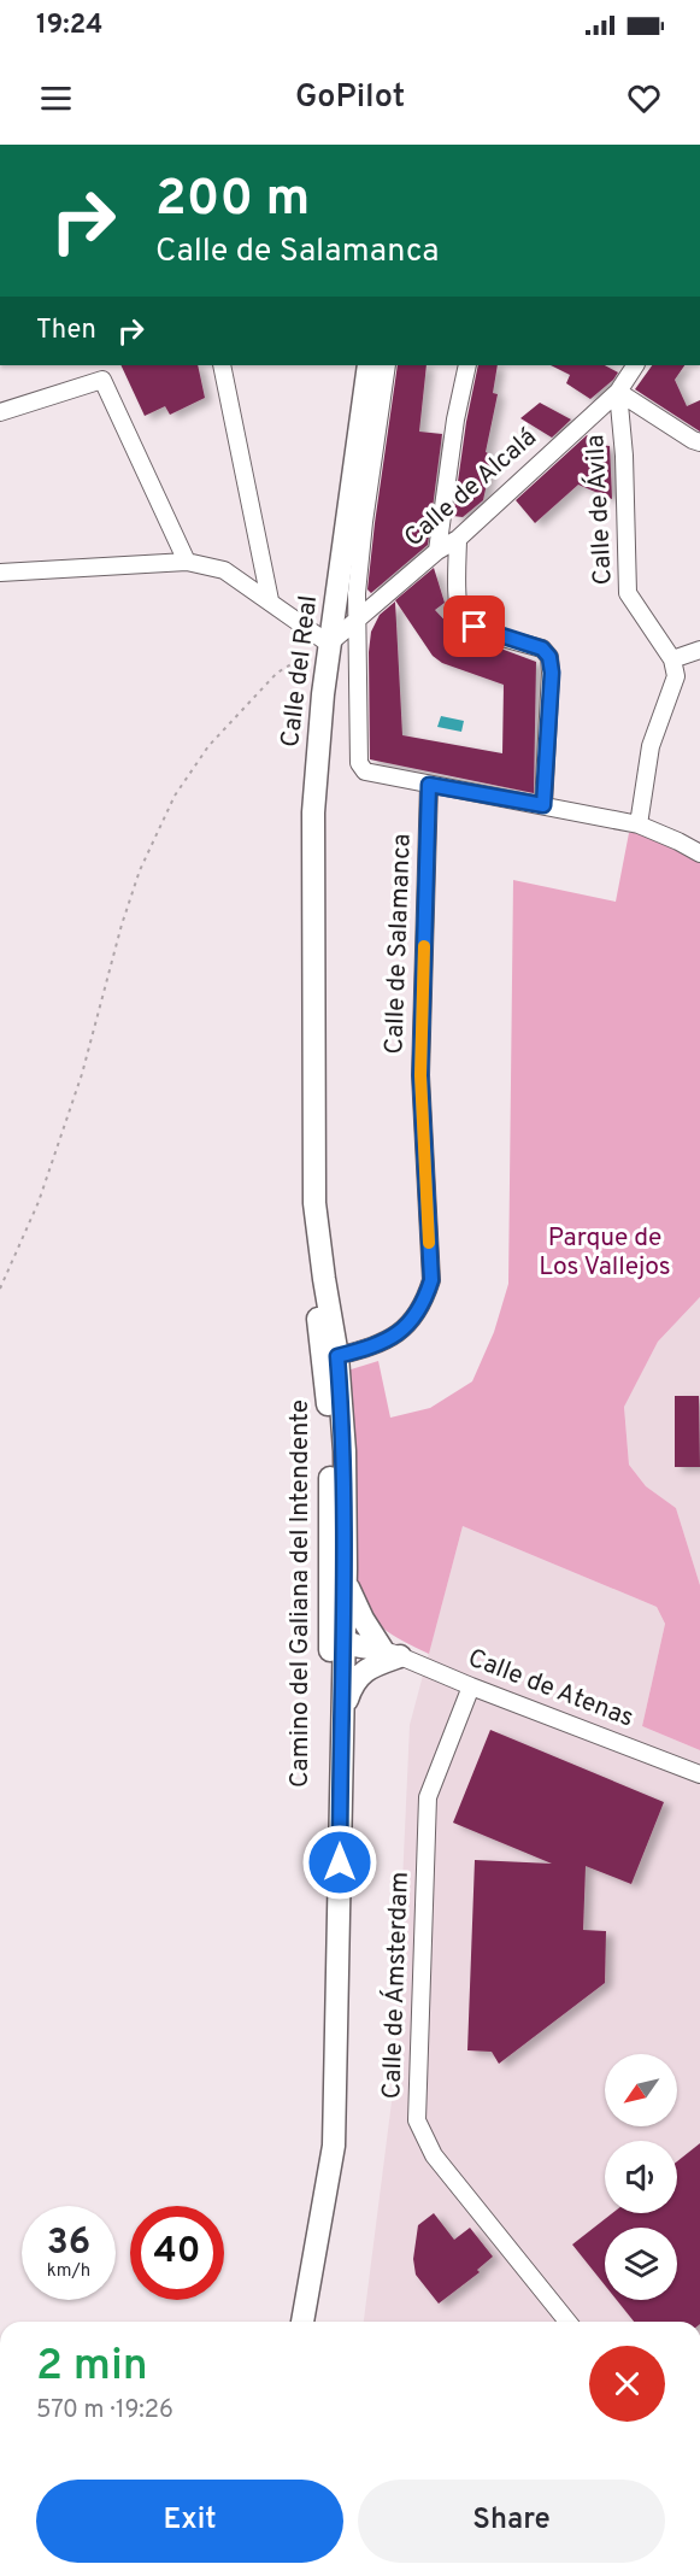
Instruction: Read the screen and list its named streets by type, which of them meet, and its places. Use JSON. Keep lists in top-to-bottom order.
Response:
{
  "streets": {
    "street": [
      "Calle de Alcalá",
      "Calle de Ávila",
      "Calle del Real",
      "Calle de Salamanca",
      "Camino del Galiana del Intendente",
      "Calle de Atenas",
      "Calle de Ámsterdam"
    ]
  },
  "crossings": [
    ["Calle de Alcalá", "Calle de Ávila"],
    ["Calle de Alcalá", "Calle del Real"],
    ["Calle del Real", "Camino del Galiana del Intendente"],
    ["Calle de Salamanca", "Camino del Galiana del Intendente"],
    ["Calle de Atenas", "Calle de Ámsterdam"]
  ],
  "parks": ["Parque de Los Vallejos"],
  "north": "bottom left",
  "page": {
    "status": "19:24",
    "header": "GoPilot",
    "turn": ["200 m", "Calle de Salamanca"],
    "then": "Then",
    "speed": "36 km/h",
    "limit": "40",
    "heading": ["2 min", "570 m · 19:26"],
    "buttons": ["Exit", "Share"]
  }
}
